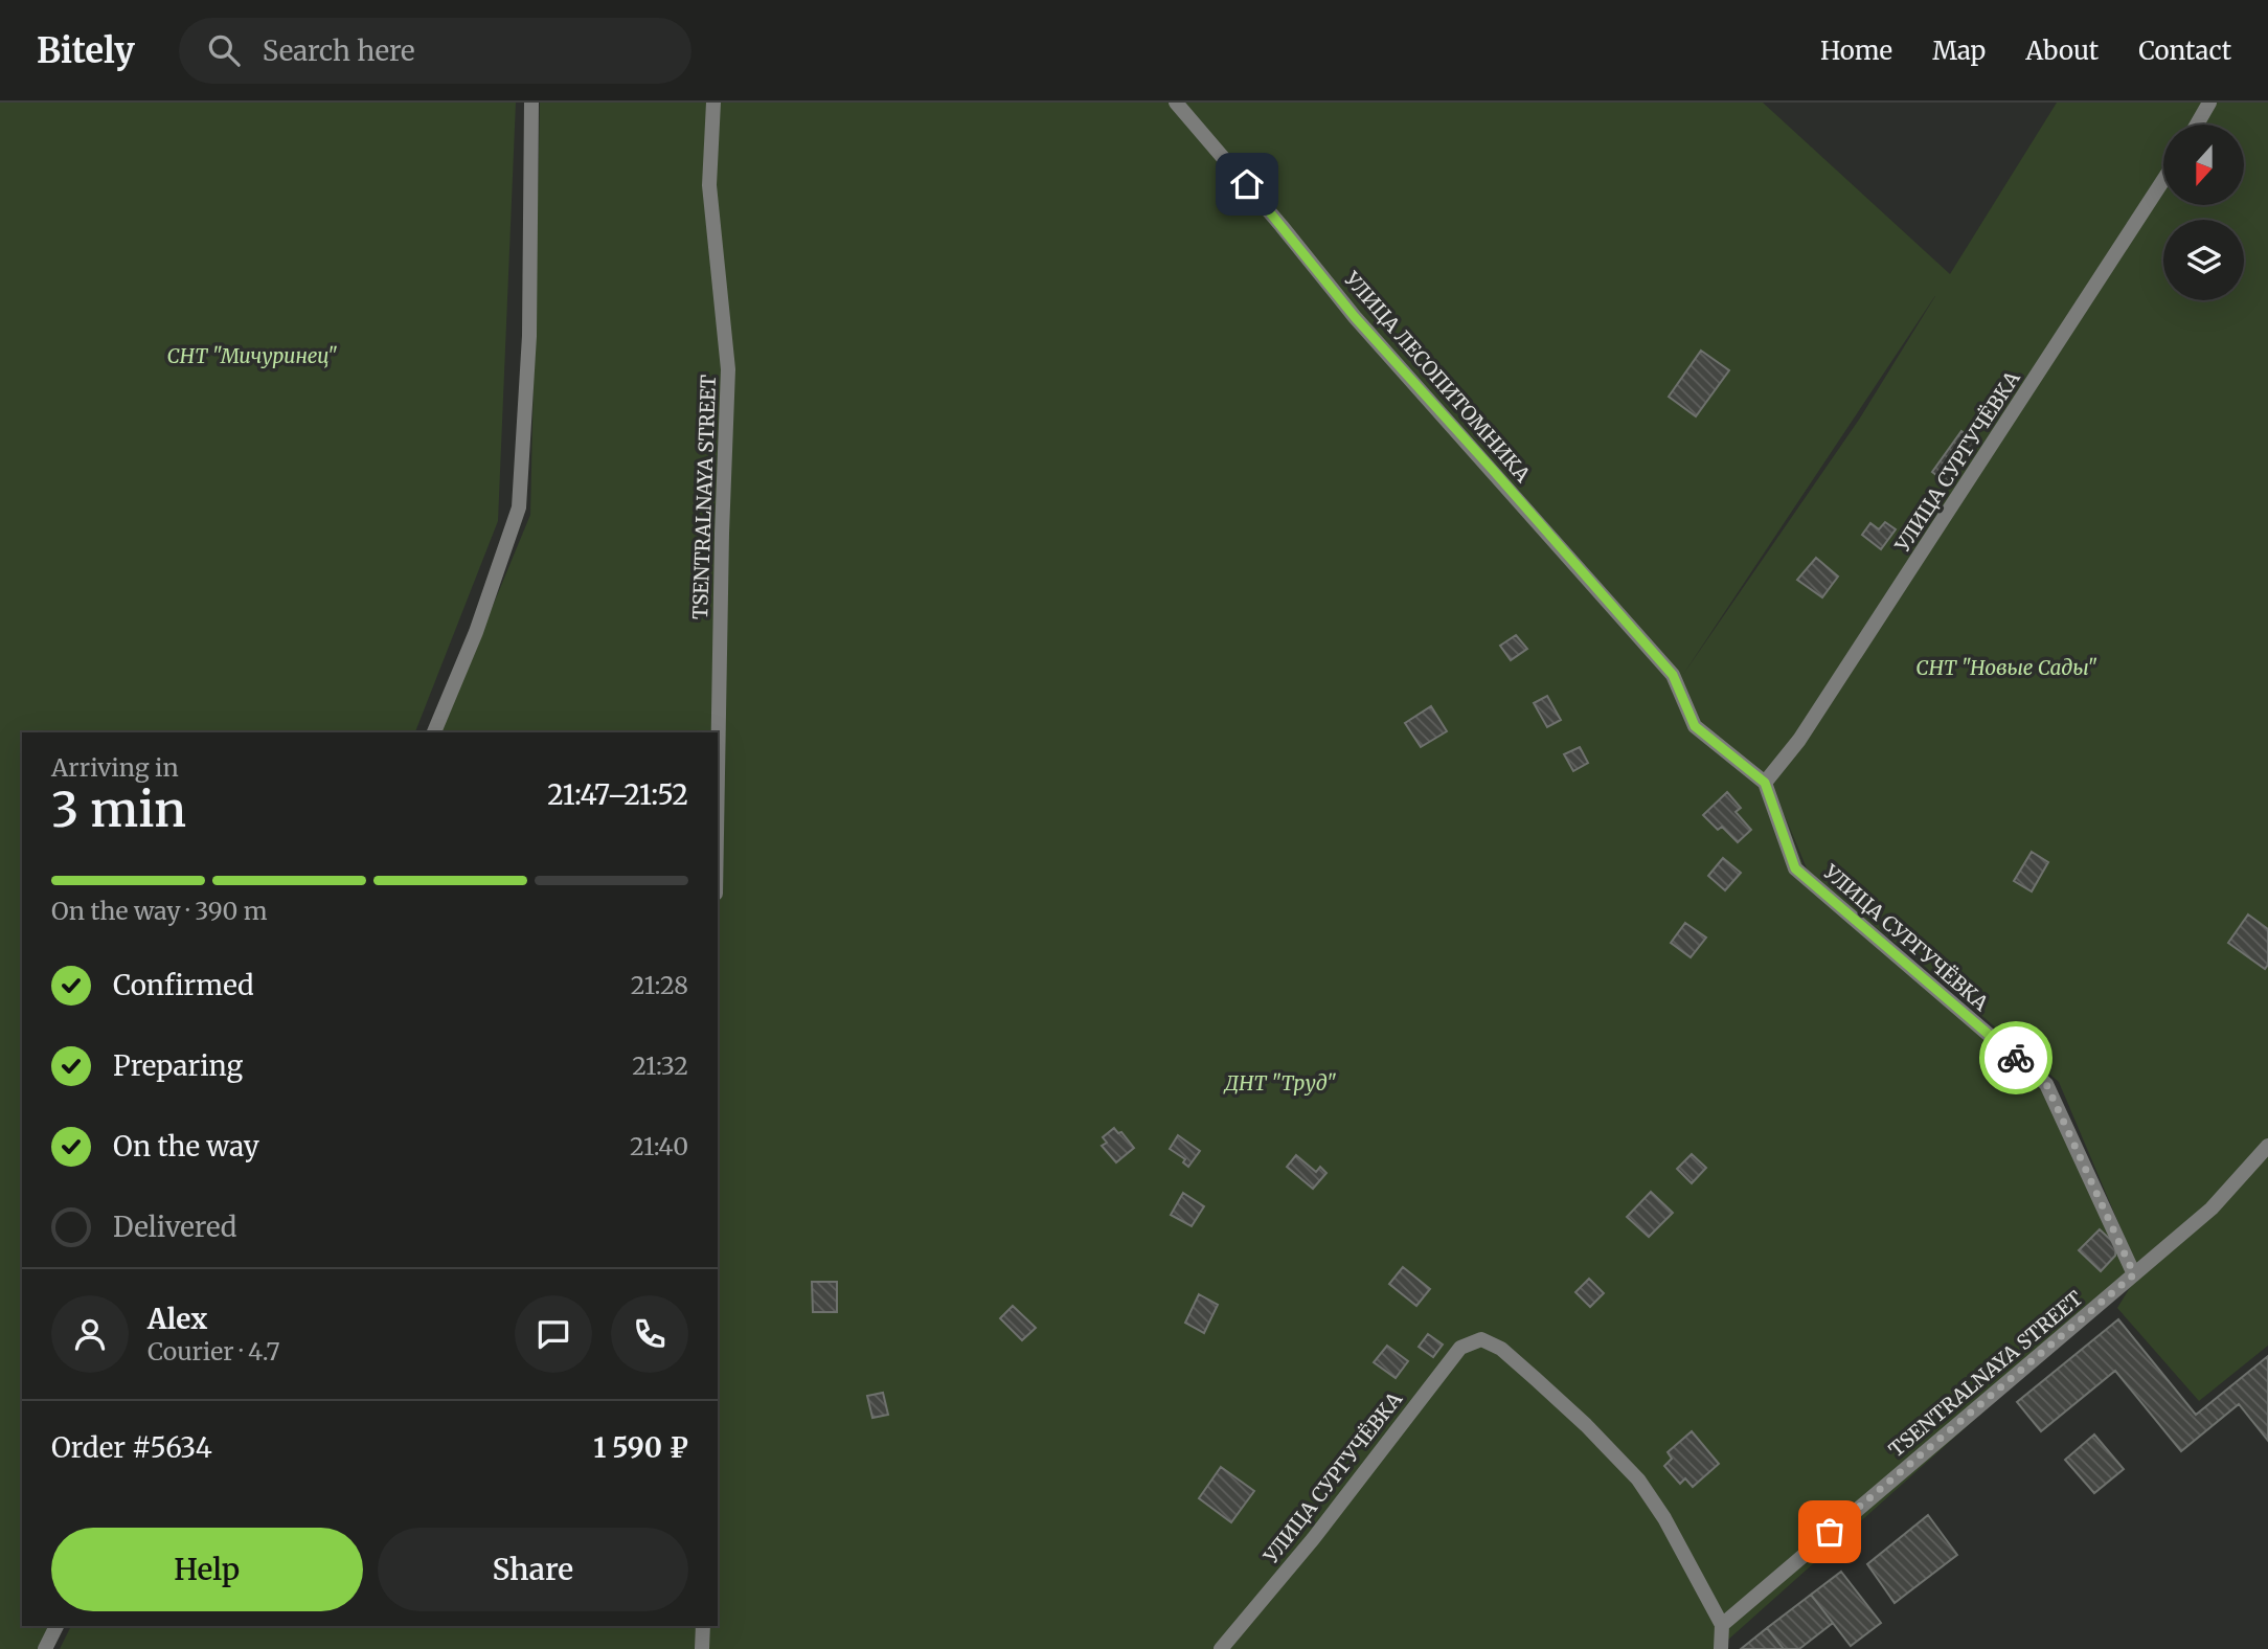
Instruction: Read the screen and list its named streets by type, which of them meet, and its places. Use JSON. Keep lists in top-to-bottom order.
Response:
{
  "streets": {
    "street": ["УЛИЦА ЛЕСОПИТОМНИКА", "УЛИЦА СУРГУЧЁВКА", "TSENTRALNAYA STREET"]
  },
  "crossings": [
    ["УЛИЦА ЛЕСОПИТОМНИКА", "УЛИЦА СУРГУЧЁВКА"],
    ["УЛИЦА СУРГУЧЁВКА", "TSENTRALNAYA STREET"]
  ],
  "parks": ["СНТ \"Мичуринец\"", "СНТ \"Новые Сады\"", "ДНТ \"Труд\""],
  "north": "bottom",
  "page": {
    "header": "Bitely",
    "search": "Search here",
    "nav": [
      "Home",
      "Map",
      "About",
      "Contact"
    ],
    "heading": ["3 min", "Arriving in", "21:47–21:52"],
    "panel": [
      "Alex",
      "Courier · 4.7",
      "Order #5634",
      "1 590 ₽"
    ],
    "bar": "On the way · 390 m",
    "list": [
      ["Confirmed", "21:28"],
      ["Preparing", "21:32"],
      ["On the way", "21:40"],
      "Delivered"
    ],
    "buttons": ["Help", "Share"]
  }
}
